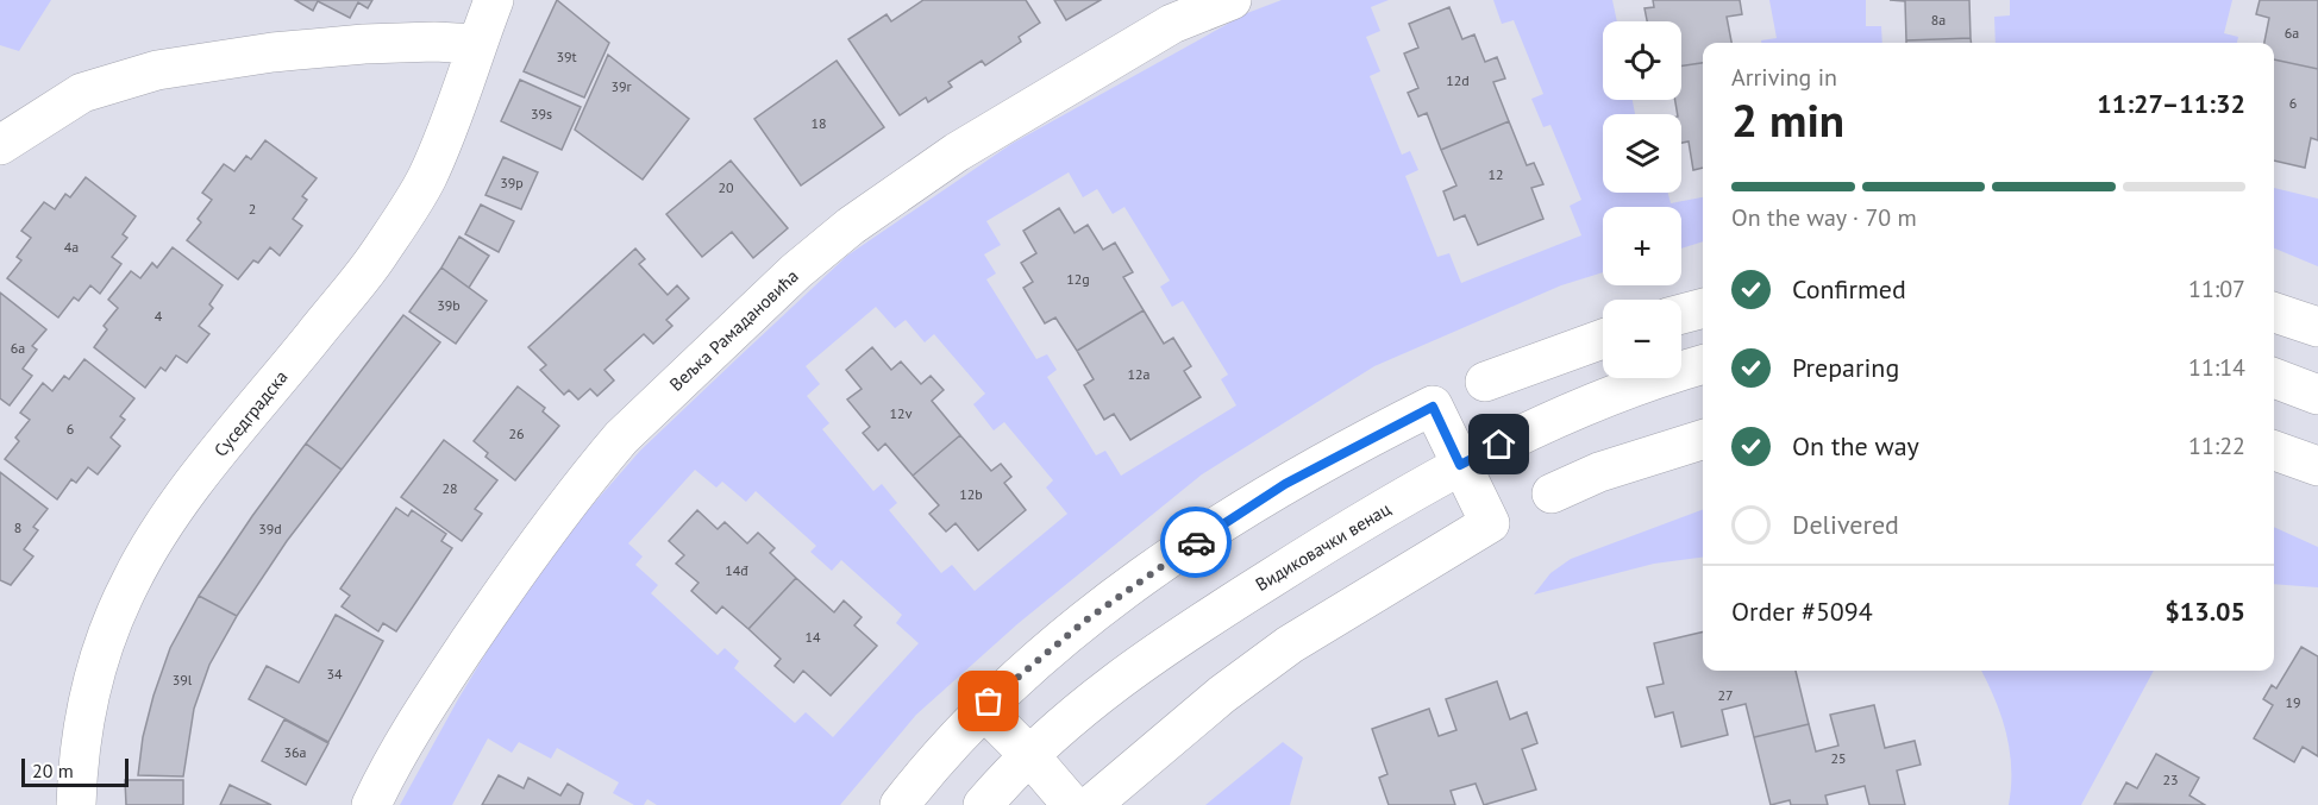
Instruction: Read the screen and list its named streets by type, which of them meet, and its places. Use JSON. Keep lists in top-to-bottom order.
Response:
{
  "streets": {
    "street": ["Вељка Рамадановића", "Суседградска", "Видиковачки венац"]
  },
  "house_numbers": [
    "8a",
    "6a",
    "39t",
    "12d",
    "39r",
    "6",
    "39s",
    "18",
    "12",
    "39p",
    "20",
    "2",
    "4a",
    "12g",
    "39b",
    "4",
    "6a",
    "12a",
    "12v",
    "6",
    "26",
    "28",
    "12b",
    "8",
    "39d",
    "14đ",
    "14",
    "34",
    "39l",
    "27",
    "19",
    "36a",
    "25",
    "23"
  ],
  "scale_bar": "20 m",
  "page": {
    "map_buttons": ["+", "−"],
    "heading": ["2 min", "Arriving in", "11:27–11:32"],
    "panel": ["Order #5094", "$13.05"],
    "bar": "On the way · 70 m",
    "list": [
      ["Confirmed", "11:07"],
      ["Preparing", "11:14"],
      ["On the way", "11:22"],
      "Delivered"
    ],
    "scale": "20 m"
  }
}
